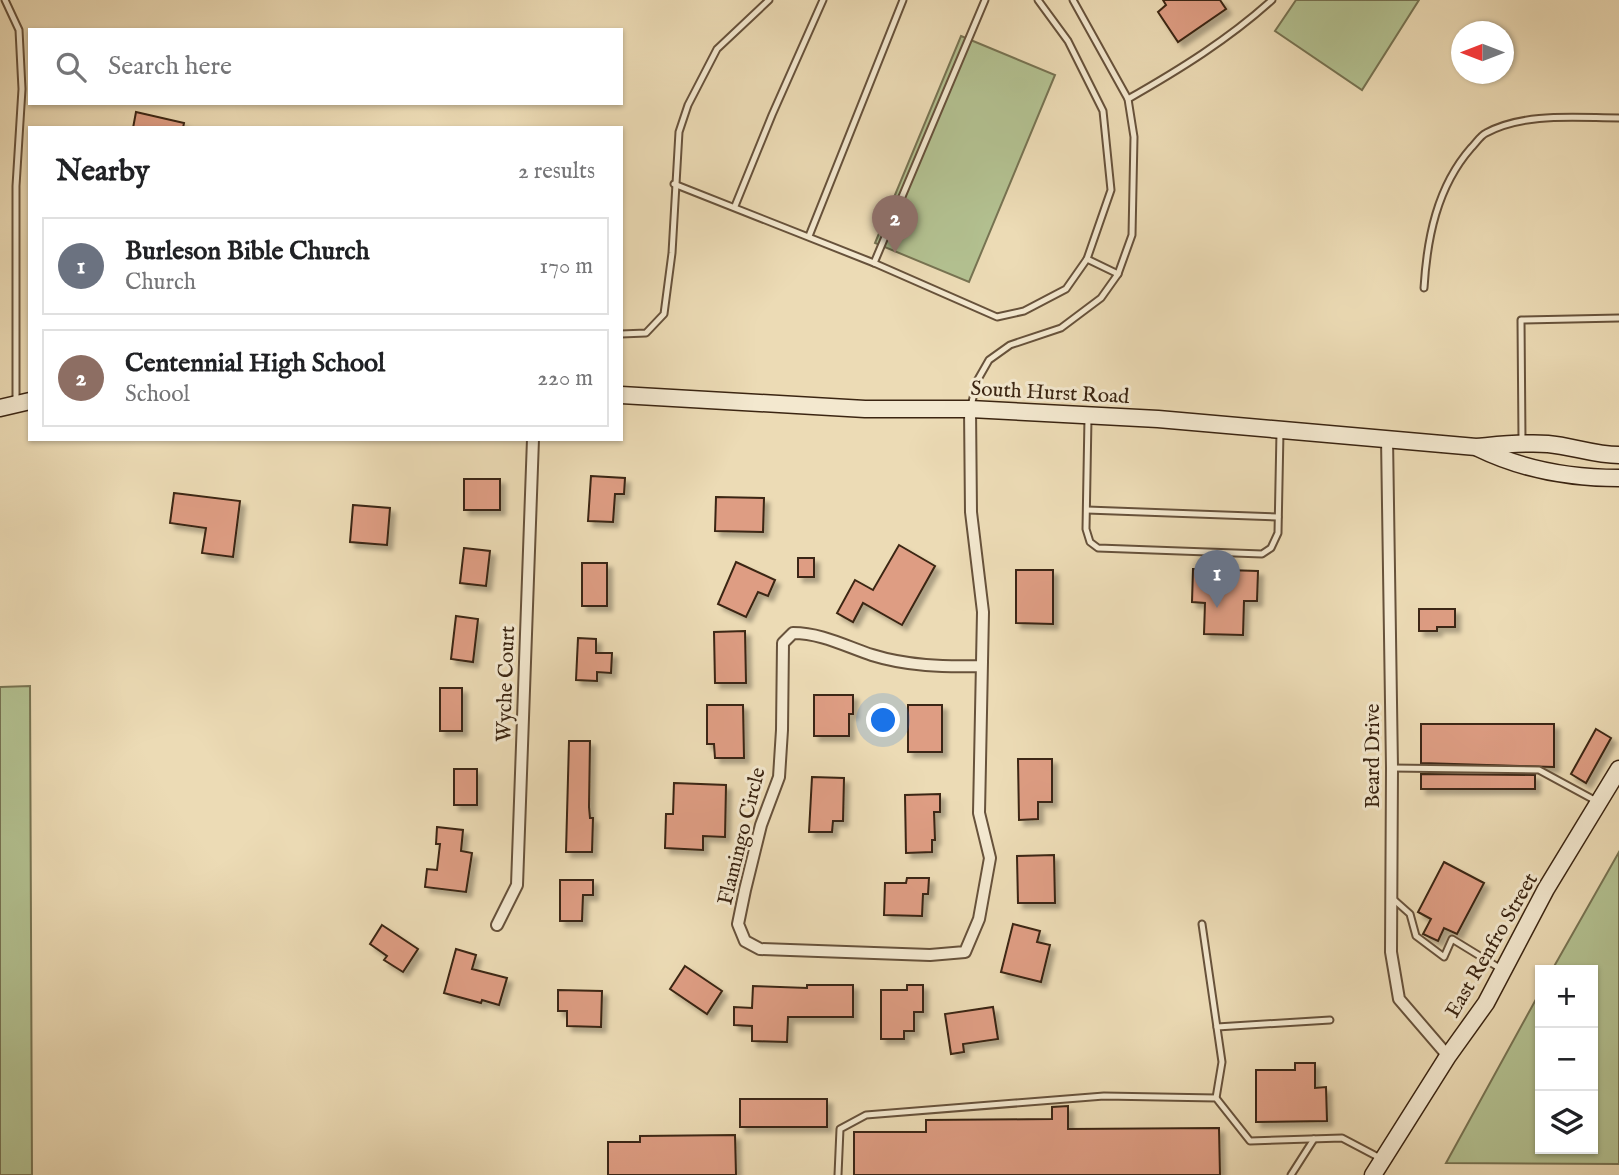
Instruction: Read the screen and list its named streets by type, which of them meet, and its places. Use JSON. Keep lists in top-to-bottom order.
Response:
{
  "streets": {
    "street": [
      "South Hurst Road",
      "Wyche Court",
      "Beard Drive",
      "Flamingo Circle",
      "East Renfro Street"
    ]
  },
  "crossings": [
    ["South Hurst Road", "Beard Drive"],
    ["South Hurst Road", "Flamingo Circle"],
    ["Beard Drive", "East Renfro Street"]
  ],
  "north": "left",
  "page": {
    "search": "Search here",
    "heading": ["Nearby", "2 results"],
    "pins": ["2", "1"],
    "list": [
      {
        "mark": "1",
        "name": "Burleson Bible Church",
        "note": "Church",
        "value": "170 m"
      },
      {
        "mark": "2",
        "name": "Centennial High School",
        "note": "School",
        "value": "220 m"
      }
    ],
    "map_buttons": ["+", "−"]
  }
}
